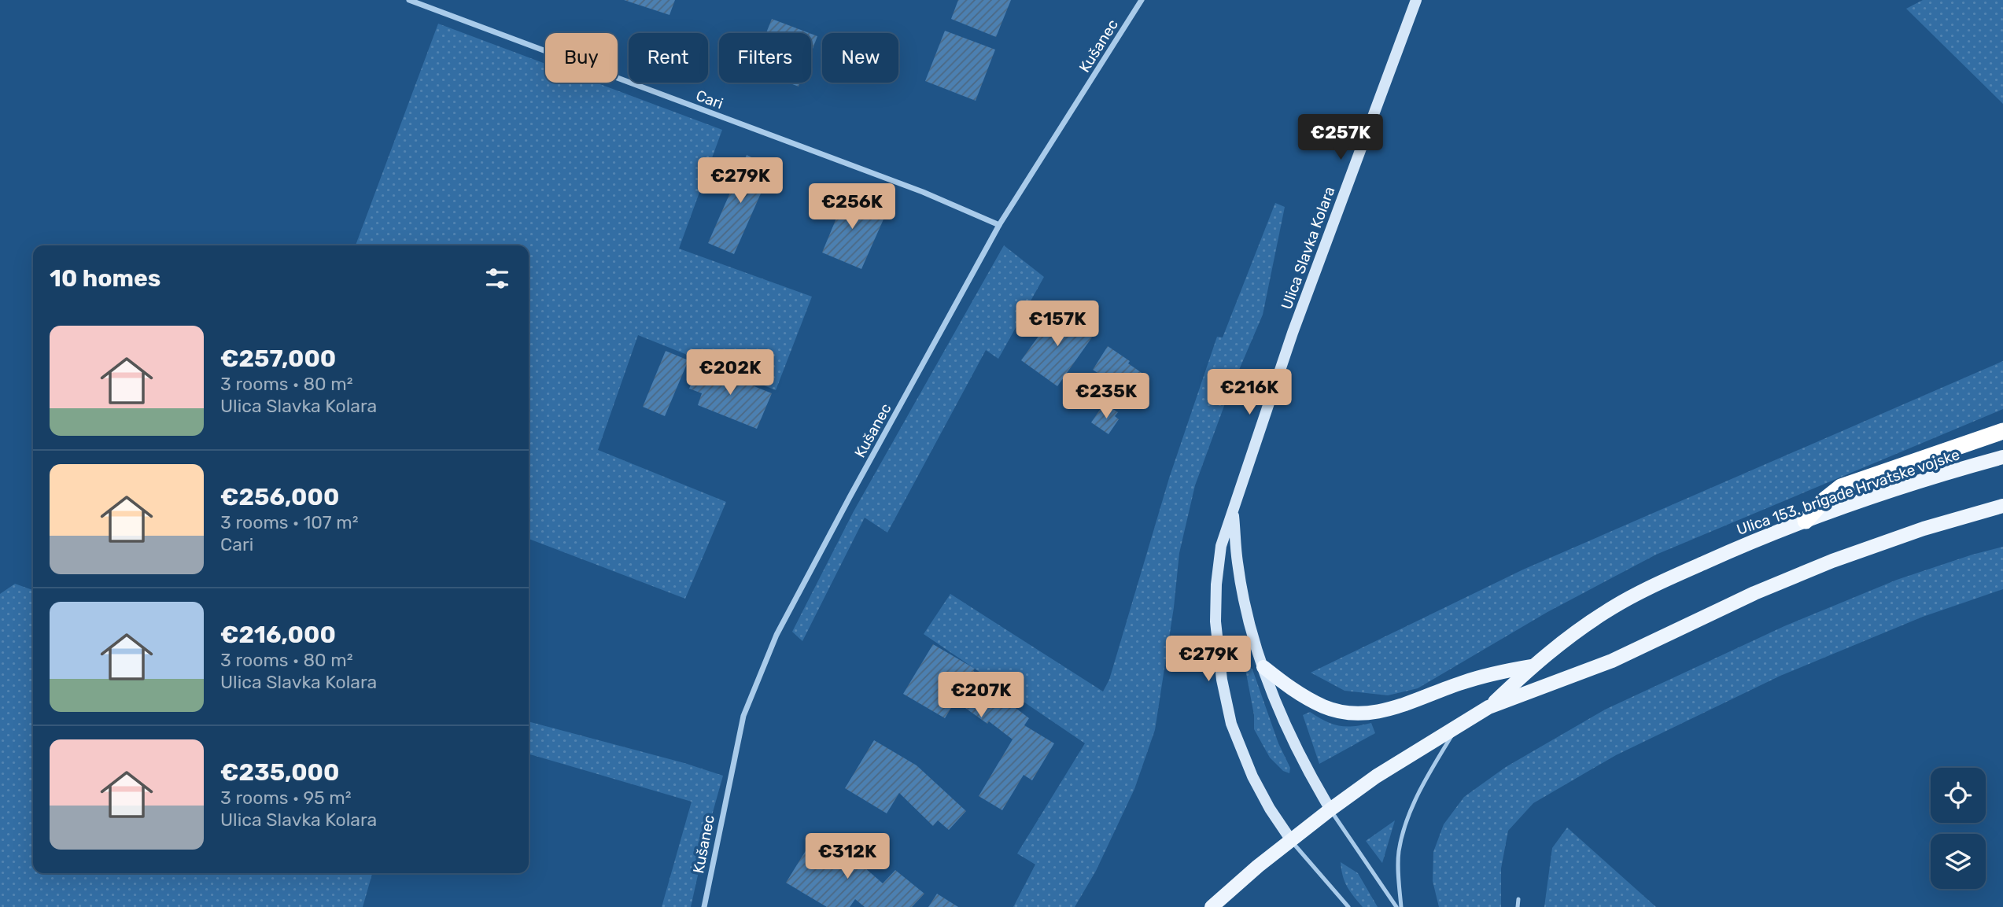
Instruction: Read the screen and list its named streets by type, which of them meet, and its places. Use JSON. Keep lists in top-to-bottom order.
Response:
{
  "streets": {
    "main road": ["Ulica Slavka Kolara", "Ulica 153. brigade Hrvatske vojske"],
    "street": ["Kušanec", "Cari"]
  },
  "crossings": [
    ["Kušanec", "Cari"],
    ["Ulica Slavka Kolara", "Ulica 153. brigade Hrvatske vojske"]
  ],
  "page": {
    "chip": [
      "Buy",
      "Rent",
      "Filters",
      "New"
    ],
    "price": [
      "€257K",
      "€279K",
      "€256K",
      "€157K",
      "€202K",
      "€216K",
      "€235K",
      "€279K",
      "€207K",
      "€312K"
    ],
    "heading": "10 homes",
    "list": [
      {
        "name": "€257,000",
        "note": "3 rooms · 80 m² · Ulica Slavka Kolara"
      },
      {
        "name": "€256,000",
        "note": "3 rooms · 107 m² · Cari"
      },
      {
        "name": "€216,000",
        "note": "3 rooms · 80 m² · Ulica Slavka Kolara"
      },
      {
        "name": "€235,000",
        "note": "3 rooms · 95 m² · Ulica Slavka Kolara"
      }
    ]
  }
}
